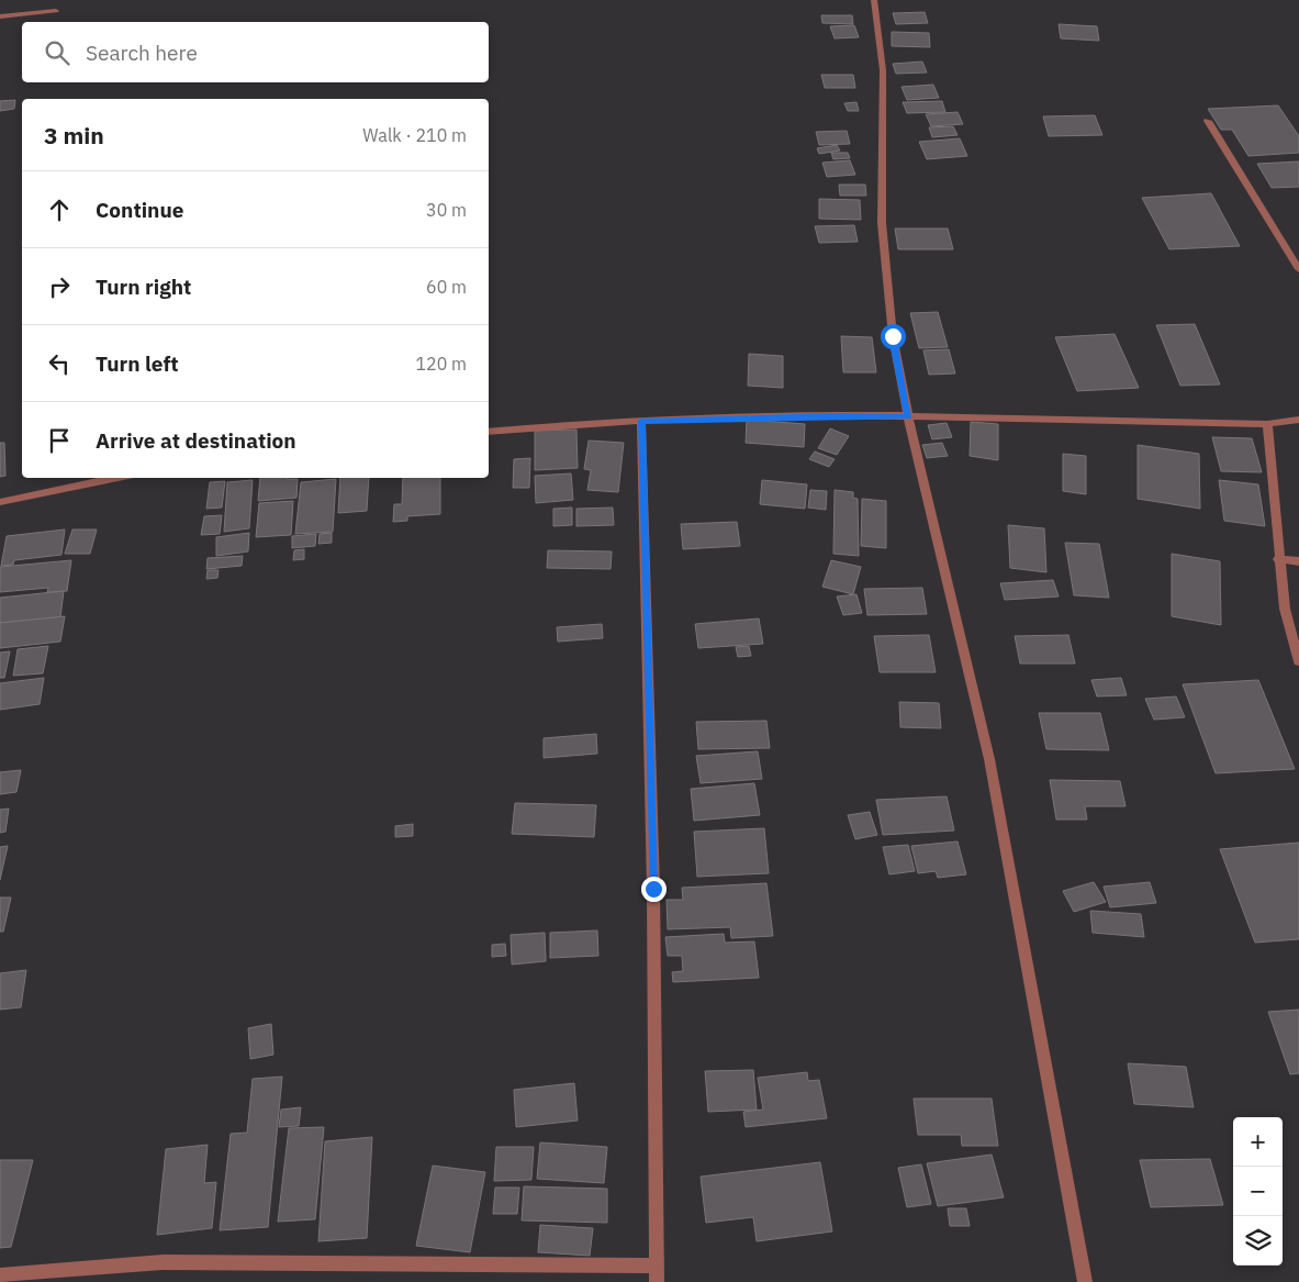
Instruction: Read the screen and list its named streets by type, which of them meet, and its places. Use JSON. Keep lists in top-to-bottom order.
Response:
{
  "page": {
    "search": "Search here",
    "heading": ["3 min", "Walk · 210 m"],
    "list": [
      ["Continue", "30 m"],
      ["Turn right", "60 m"],
      ["Turn left", "120 m"],
      "Arrive at destination"
    ],
    "map_buttons": ["+", "−"]
  }
}
